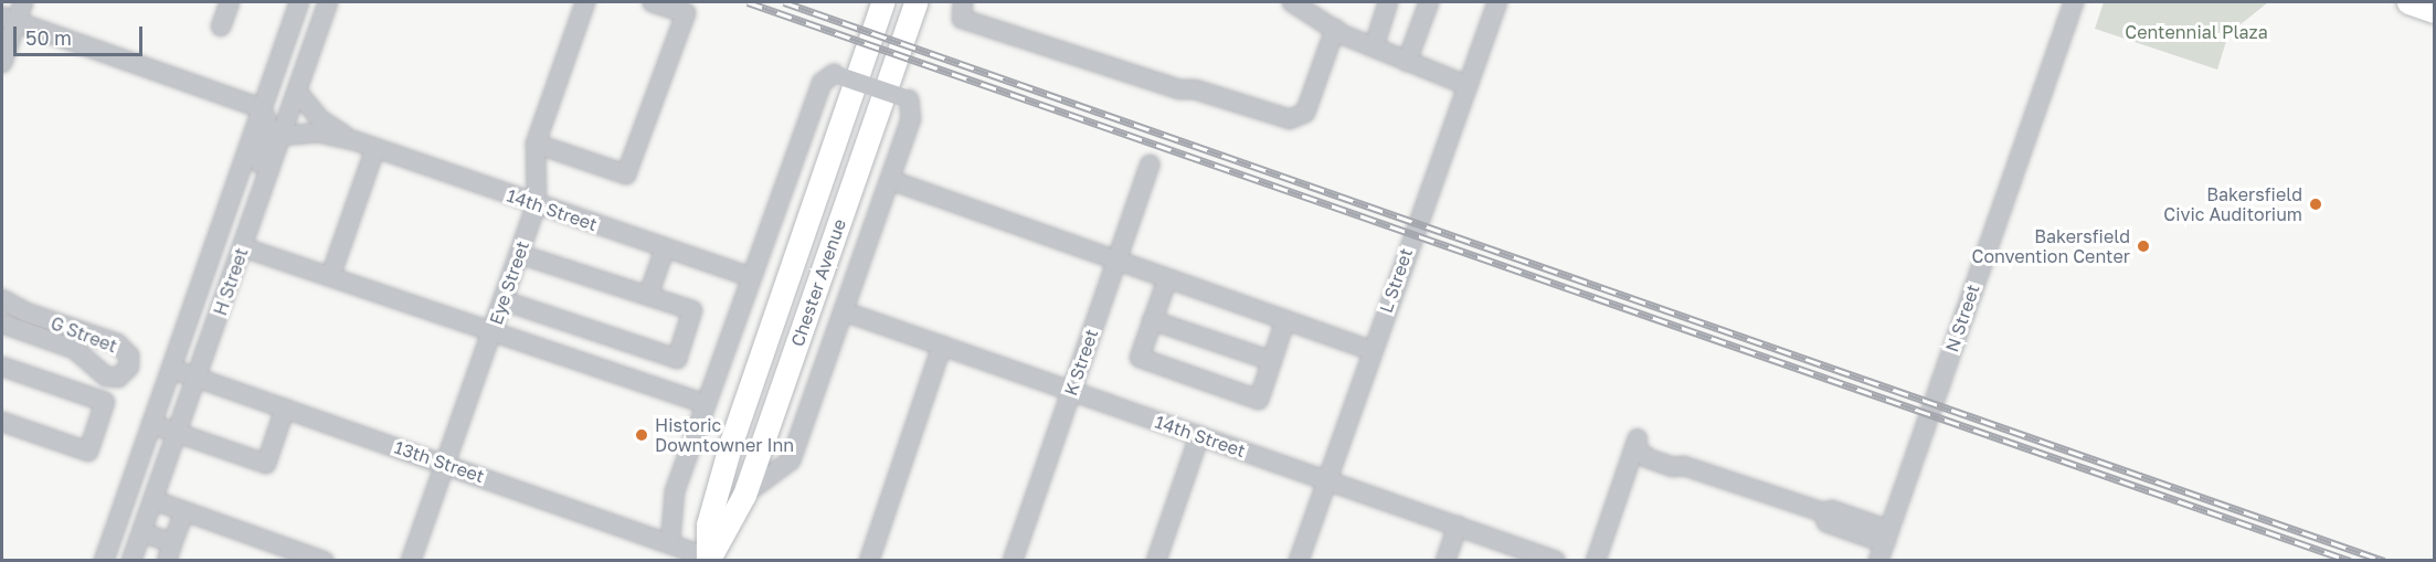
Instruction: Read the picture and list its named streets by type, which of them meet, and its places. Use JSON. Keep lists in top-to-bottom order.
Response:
{
  "streets": {
    "main road": ["Chester Avenue"],
    "street": [
      "14th Street",
      "L Street",
      "H Street",
      "Eye Street",
      "N Street",
      "G Street",
      "K Street",
      "13th Street"
    ]
  },
  "crossings": [
    ["14th Street", "L Street"],
    ["14th Street", "H Street"],
    ["14th Street", "Eye Street"],
    ["14th Street", "K Street"],
    ["H Street", "13th Street"],
    ["Eye Street", "13th Street"],
    ["Chester Avenue", "13th Street"]
  ],
  "parks": ["Centennial Plaza"],
  "places": ["Bakersfield Civic Auditorium", "Bakersfield Convention Center", "Historic Downtowner Inn"],
  "scale_bar": "50 m"
}
